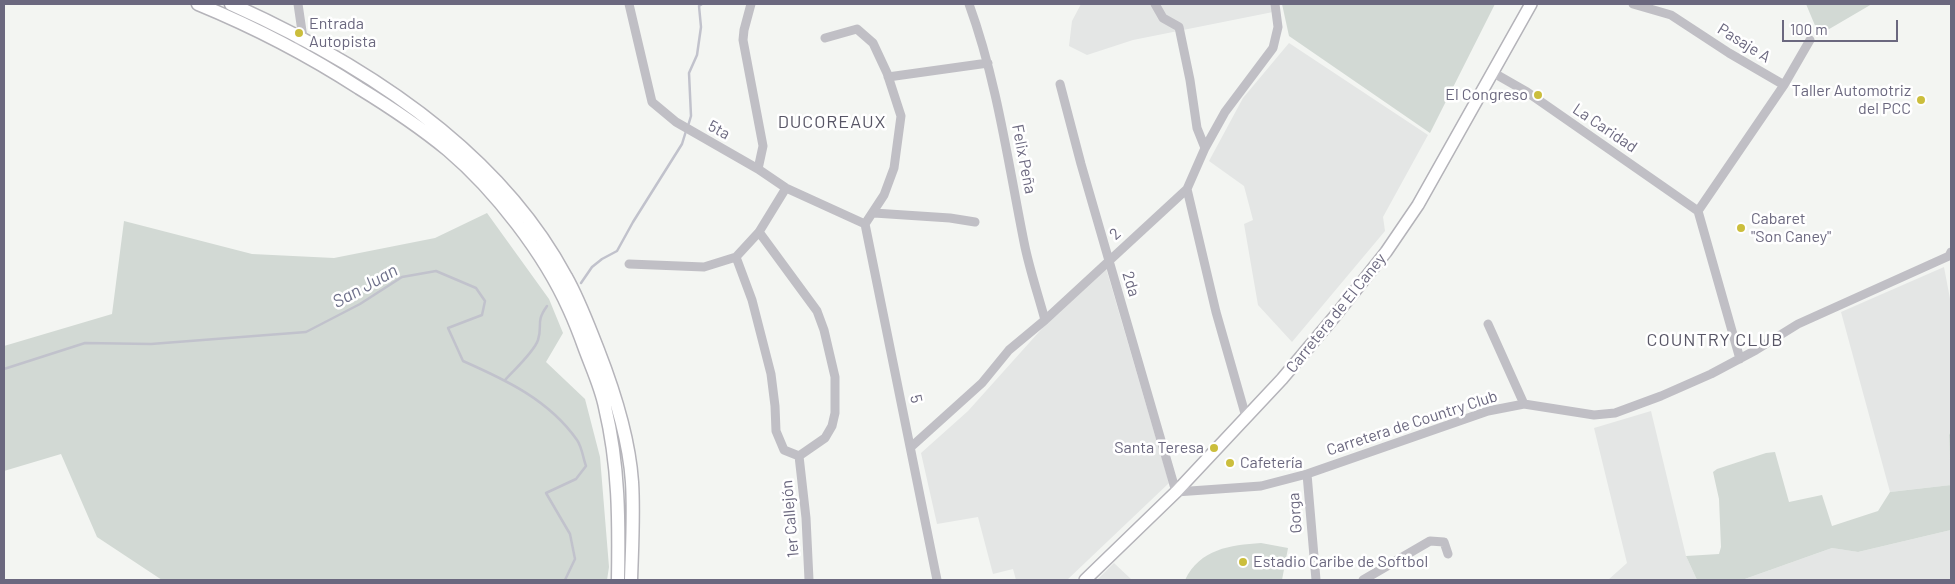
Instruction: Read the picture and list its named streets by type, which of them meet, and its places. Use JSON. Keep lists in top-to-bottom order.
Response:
{
  "streets": {
    "main road": ["Carretera de El Caney"],
    "street": [
      "Pasaje A",
      "La Caridad",
      "5ta",
      "Felix Peña",
      "2",
      "2da",
      "5",
      "Carretera de Country Club",
      "Gorga",
      "1er Callejón"
    ]
  },
  "crossings": [
    ["La Caridad", "Carretera de El Caney"],
    ["5ta", "5"],
    ["Felix Peña", "2"],
    ["2", "2da"],
    ["2", "5"],
    ["2da", "Carretera de El Caney"],
    ["2da", "Carretera de Country Club"],
    ["Carretera de El Caney", "Carretera de Country Club"],
    ["Carretera de Country Club", "Gorga"]
  ],
  "districts": ["DUCOREAUX", "COUNTRY CLUB"],
  "water": ["San Juan"],
  "places": [
    "Entrada Autopista",
    "El Congreso",
    "Taller Automotriz del PCC",
    "Cabaret \"Son Caney\"",
    "Santa Teresa",
    "Cafetería",
    "Estadio Caribe de Softbol"
  ],
  "scale_bar": "100 m"
}
